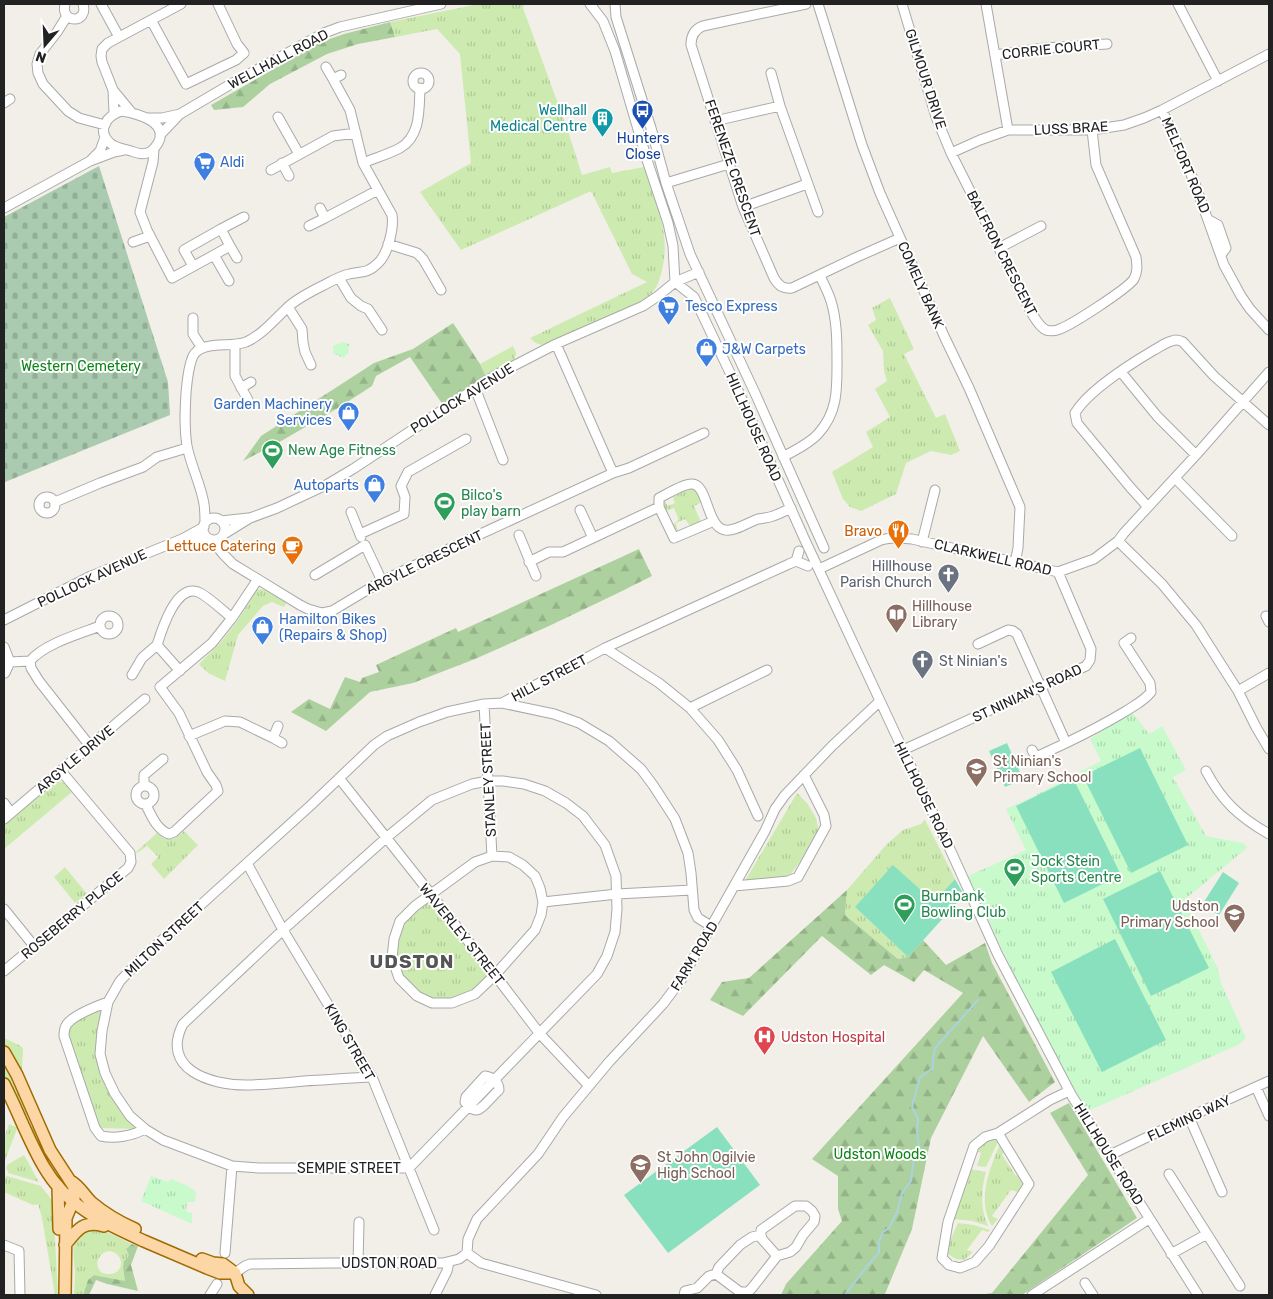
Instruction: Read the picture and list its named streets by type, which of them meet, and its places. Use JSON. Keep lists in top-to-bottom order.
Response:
{
  "streets": {
    "street": [
      "CORRIE COURT",
      "WELLHALL ROAD",
      "GILMOUR DRIVE",
      "LUSS BRAE",
      "MELFORT ROAD",
      "FERENEZE CRESCENT",
      "BALFRON CRESCENT",
      "COMELY BANK",
      "POLLOCK AVENUE",
      "HILLHOUSE ROAD",
      "CLARKWELL ROAD",
      "ARGYLE CRESCENT",
      "HILL STREET",
      "ST NINIAN'S ROAD",
      "ARGYLE DRIVE",
      "STANLEY STREET",
      "ROSEBERRY PLACE",
      "WAVERLEY STREET",
      "MILTON STREET",
      "FARM ROAD",
      "KING STREET",
      "FLEMING WAY",
      "SEMPIE STREET",
      "UDSTON ROAD"
    ]
  },
  "crossings": [
    ["GILMOUR DRIVE", "LUSS BRAE"],
    ["GILMOUR DRIVE", "BALFRON CRESCENT"],
    ["LUSS BRAE", "MELFORT ROAD"],
    ["LUSS BRAE", "BALFRON CRESCENT"],
    ["FERENEZE CRESCENT", "COMELY BANK"],
    ["COMELY BANK", "CLARKWELL ROAD"],
    ["POLLOCK AVENUE", "HILLHOUSE ROAD"],
    ["POLLOCK AVENUE", "ARGYLE CRESCENT"],
    ["HILLHOUSE ROAD", "CLARKWELL ROAD"],
    ["HILLHOUSE ROAD", "ST NINIAN'S ROAD"],
    ["HILLHOUSE ROAD", "FARM ROAD"],
    ["HILLHOUSE ROAD", "FLEMING WAY"],
    ["CLARKWELL ROAD", "ST NINIAN'S ROAD"],
    ["HILL STREET", "STANLEY STREET"],
    ["HILL STREET", "WAVERLEY STREET"],
    ["HILL STREET", "MILTON STREET"],
    ["HILL STREET", "KING STREET"],
    ["ARGYLE DRIVE", "ROSEBERRY PLACE"],
    ["STANLEY STREET", "SEMPIE STREET"],
    ["WAVERLEY STREET", "FARM ROAD"],
    ["WAVERLEY STREET", "SEMPIE STREET"],
    ["MILTON STREET", "KING STREET"],
    ["MILTON STREET", "SEMPIE STREET"],
    ["FARM ROAD", "UDSTON ROAD"],
    ["KING STREET", "SEMPIE STREET"]
  ],
  "districts": ["UDSTON"],
  "parks": ["Western Cemetery", "Udston Woods"],
  "places": {
    "bus stop": ["Hunters Close"],
    "building": ["Wellhall Medical Centre"],
    "supermarket": ["Aldi", "Tesco Express"],
    "shop": [
      "J&W Carpets",
      "Garden Machinery Services",
      "Autoparts",
      "Hamilton Bikes (Repairs & Shop)"
    ],
    "sports": [
      "New Age Fitness",
      "Bilco's play barn",
      "Jock Stein Sports Centre",
      "Burnbank Bowling Club"
    ],
    "restaurant": ["Bravo"],
    "cafe": ["Lettuce Catering"],
    "church": ["Hillhouse Parish Church", "St Ninian's"],
    "library": ["Hillhouse Library"],
    "school or university": ["St Ninian's Primary School", "Udston Primary School", "St John Ogilvie High School"],
    "hospital": ["Udston Hospital"]
  },
  "north": "bottom"
}
